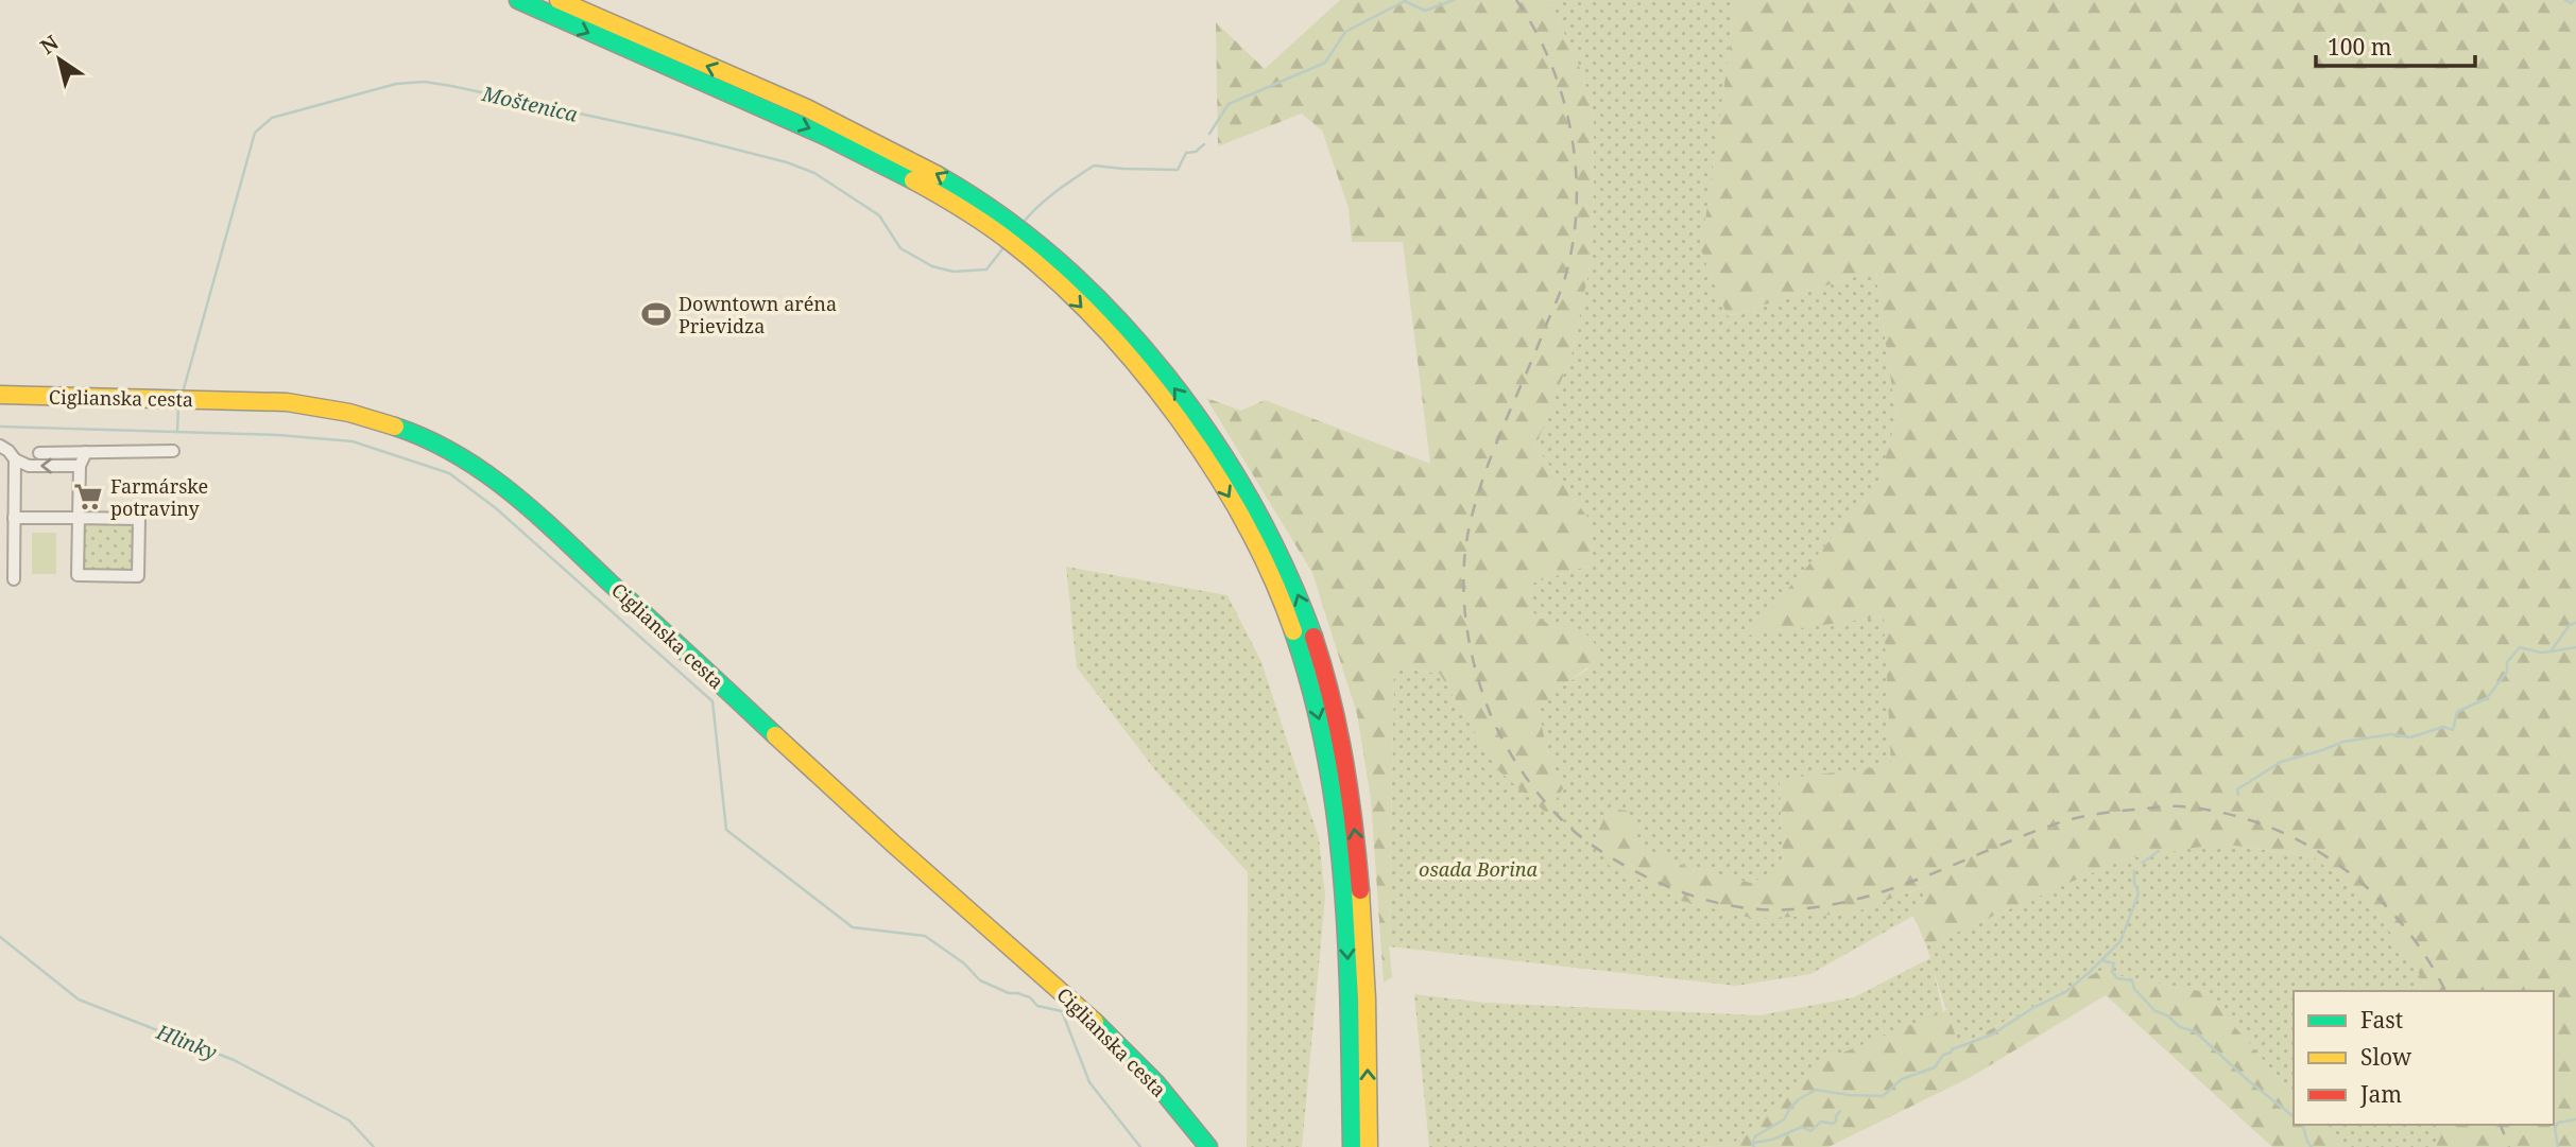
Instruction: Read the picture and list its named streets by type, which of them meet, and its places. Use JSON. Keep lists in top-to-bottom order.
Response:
{
  "streets": {
    "main road": ["Ciglianska cesta"]
  },
  "water": ["Moštenica", "Hlinky"],
  "parks": ["osada Borina"],
  "places": {
    "sports": ["Downtown aréna Prievidza"],
    "supermarket": ["Farmárske potraviny"]
  },
  "legend": ["Fast", "Slow", "Jam"],
  "scale_bar": "100 m",
  "north": "top left"
}
